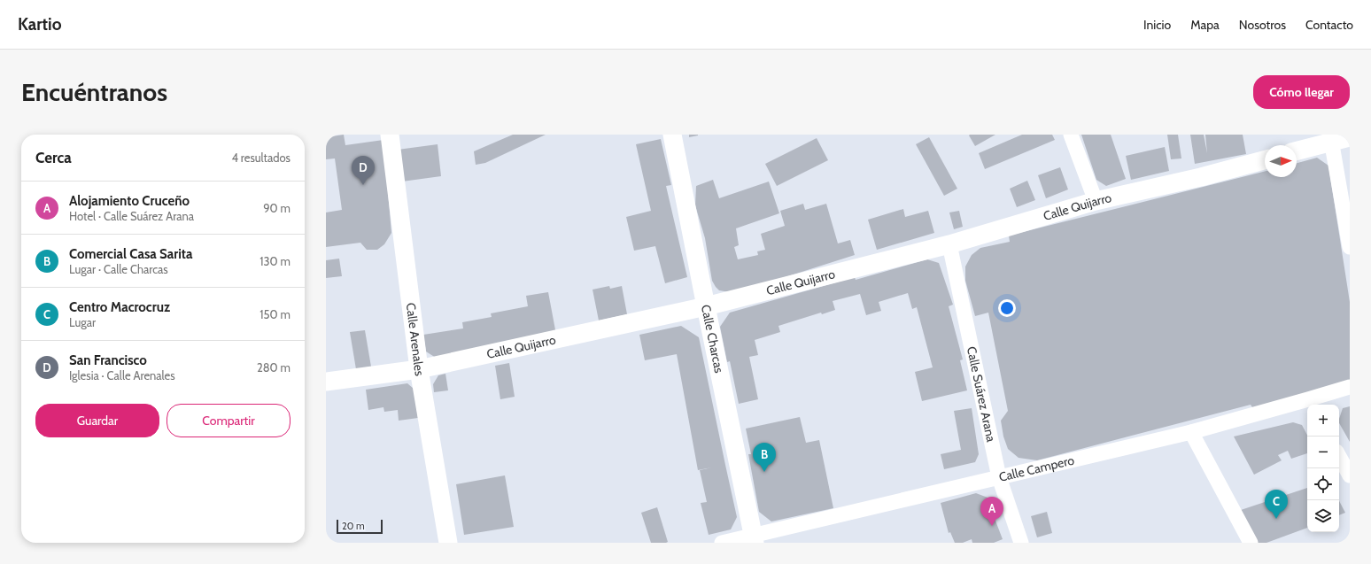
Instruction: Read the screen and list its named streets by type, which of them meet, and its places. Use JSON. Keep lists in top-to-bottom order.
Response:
{
  "streets": {
    "street": [
      "Calle Quijarro",
      "Calle Arenales",
      "Calle Charcas",
      "Calle Suárez Arana",
      "Calle Campero"
    ]
  },
  "crossings": [
    ["Calle Quijarro", "Calle Arenales"],
    ["Calle Quijarro", "Calle Charcas"],
    ["Calle Quijarro", "Calle Suárez Arana"],
    ["Calle Charcas", "Calle Campero"],
    ["Calle Suárez Arana", "Calle Campero"]
  ],
  "scale_bar": "20 m",
  "north": "right",
  "page": {
    "header": "Kartio",
    "nav": [
      "Inicio",
      "Mapa",
      "Nosotros",
      "Contacto"
    ],
    "buttons": [
      "Cómo llegar",
      ["Guardar", "Compartir"]
    ],
    "title": "Encuéntranos",
    "heading": ["Cerca", "4 resultados"],
    "pins": [
      "D",
      "B",
      "C",
      "A"
    ],
    "list": [
      {
        "mark": "A",
        "name": "Alojamiento Cruceño",
        "note": "Hotel · Calle Suárez Arana",
        "value": "90 m"
      },
      {
        "mark": "B",
        "name": "Comercial Casa Sarita",
        "note": "Lugar · Calle Charcas",
        "value": "130 m"
      },
      {
        "mark": "C",
        "name": "Centro Macrocruz",
        "note": "Lugar",
        "value": "150 m"
      },
      {
        "mark": "D",
        "name": "San Francisco",
        "note": "Iglesia · Calle Arenales",
        "value": "280 m"
      }
    ],
    "map_buttons": ["+", "−"],
    "scale": "20 m"
  }
}
